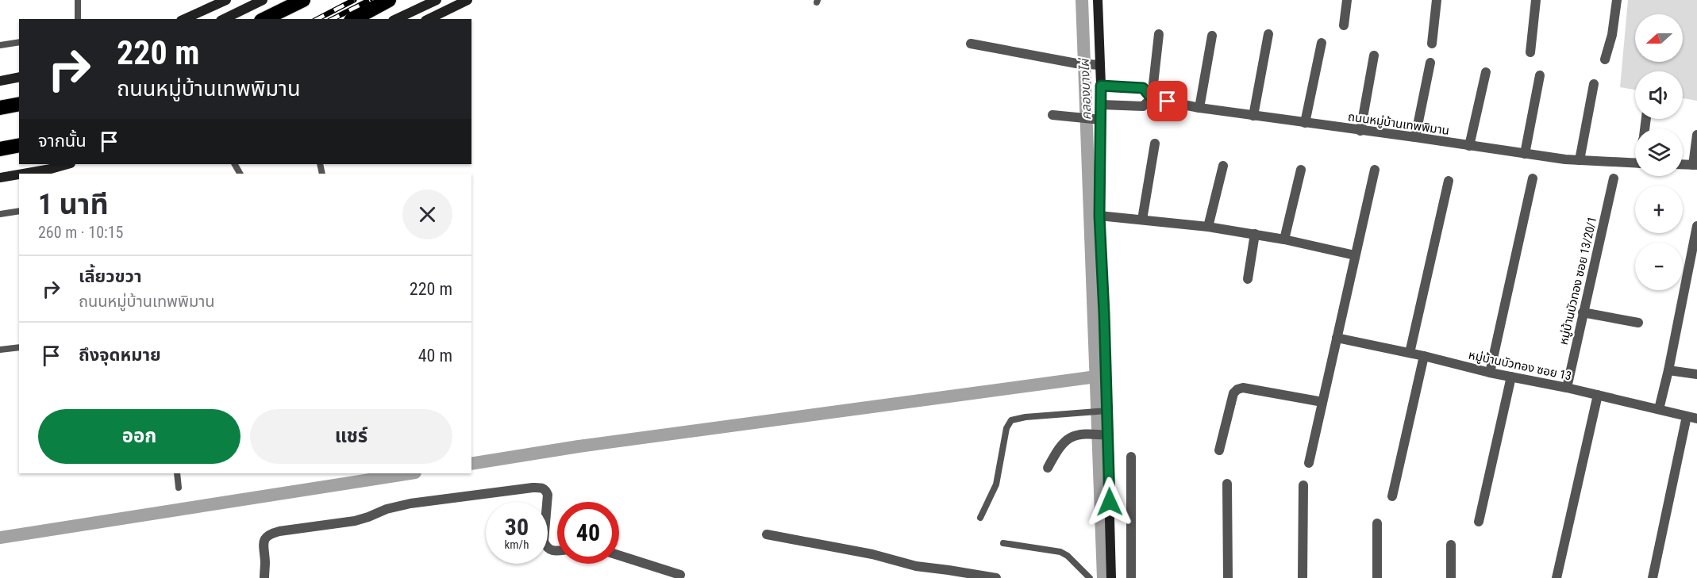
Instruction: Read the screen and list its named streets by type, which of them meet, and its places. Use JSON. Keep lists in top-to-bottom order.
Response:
{
  "streets": {
    "street": ["ถนนหมู่บ้านเทพพิมาน", "หมู่บ้านบัวทอง ซอย 13/20/1", "หมู่บ้านบัวทอง ซอย 13"]
  },
  "crossings": [
    ["หมู่บ้านบัวทอง ซอย 13/20/1", "หมู่บ้านบัวทอง ซอย 13"]
  ],
  "water": ["คลองบางไผ่"],
  "north": "left",
  "page": {
    "map_buttons": ["+", "−"],
    "turn": ["220 m", "ถนนหมู่บ้านเทพพิมาน"],
    "then": "จากนั้น",
    "heading": ["1 นาที", "260 m · 10:15"],
    "list": [
      {
        "name": "เลี้ยวขวา",
        "note": "ถนนหมู่บ้านเทพพิมาน",
        "value": "220 m"
      },
      {
        "name": "ถึงจุดหมาย",
        "value": "40 m"
      }
    ],
    "buttons": ["ออก", "แชร์"],
    "speed": "30 km/h",
    "limit": "40"
  }
}
